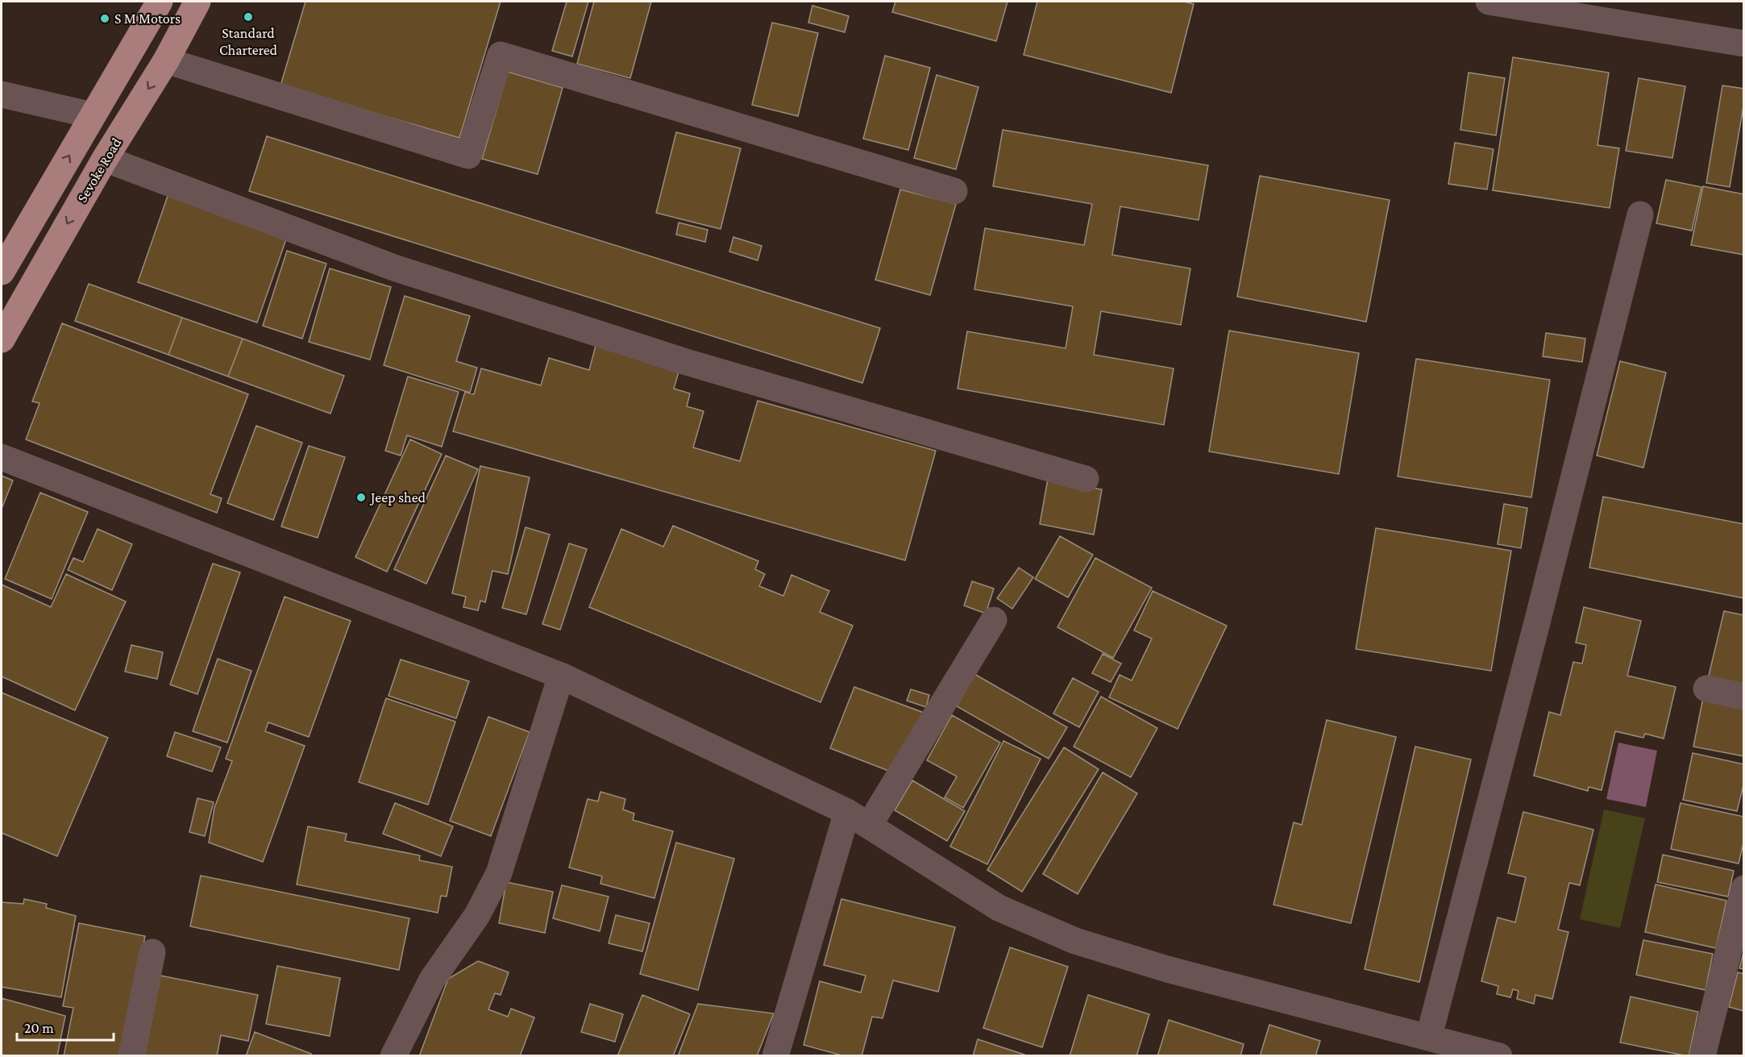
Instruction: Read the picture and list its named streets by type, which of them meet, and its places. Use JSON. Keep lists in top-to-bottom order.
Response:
{
  "streets": {
    "main road": ["Sevoke Road"]
  },
  "places": ["Standard Chartered", "S M Motors", "Jeep shed"],
  "scale_bar": "20 m"
}
